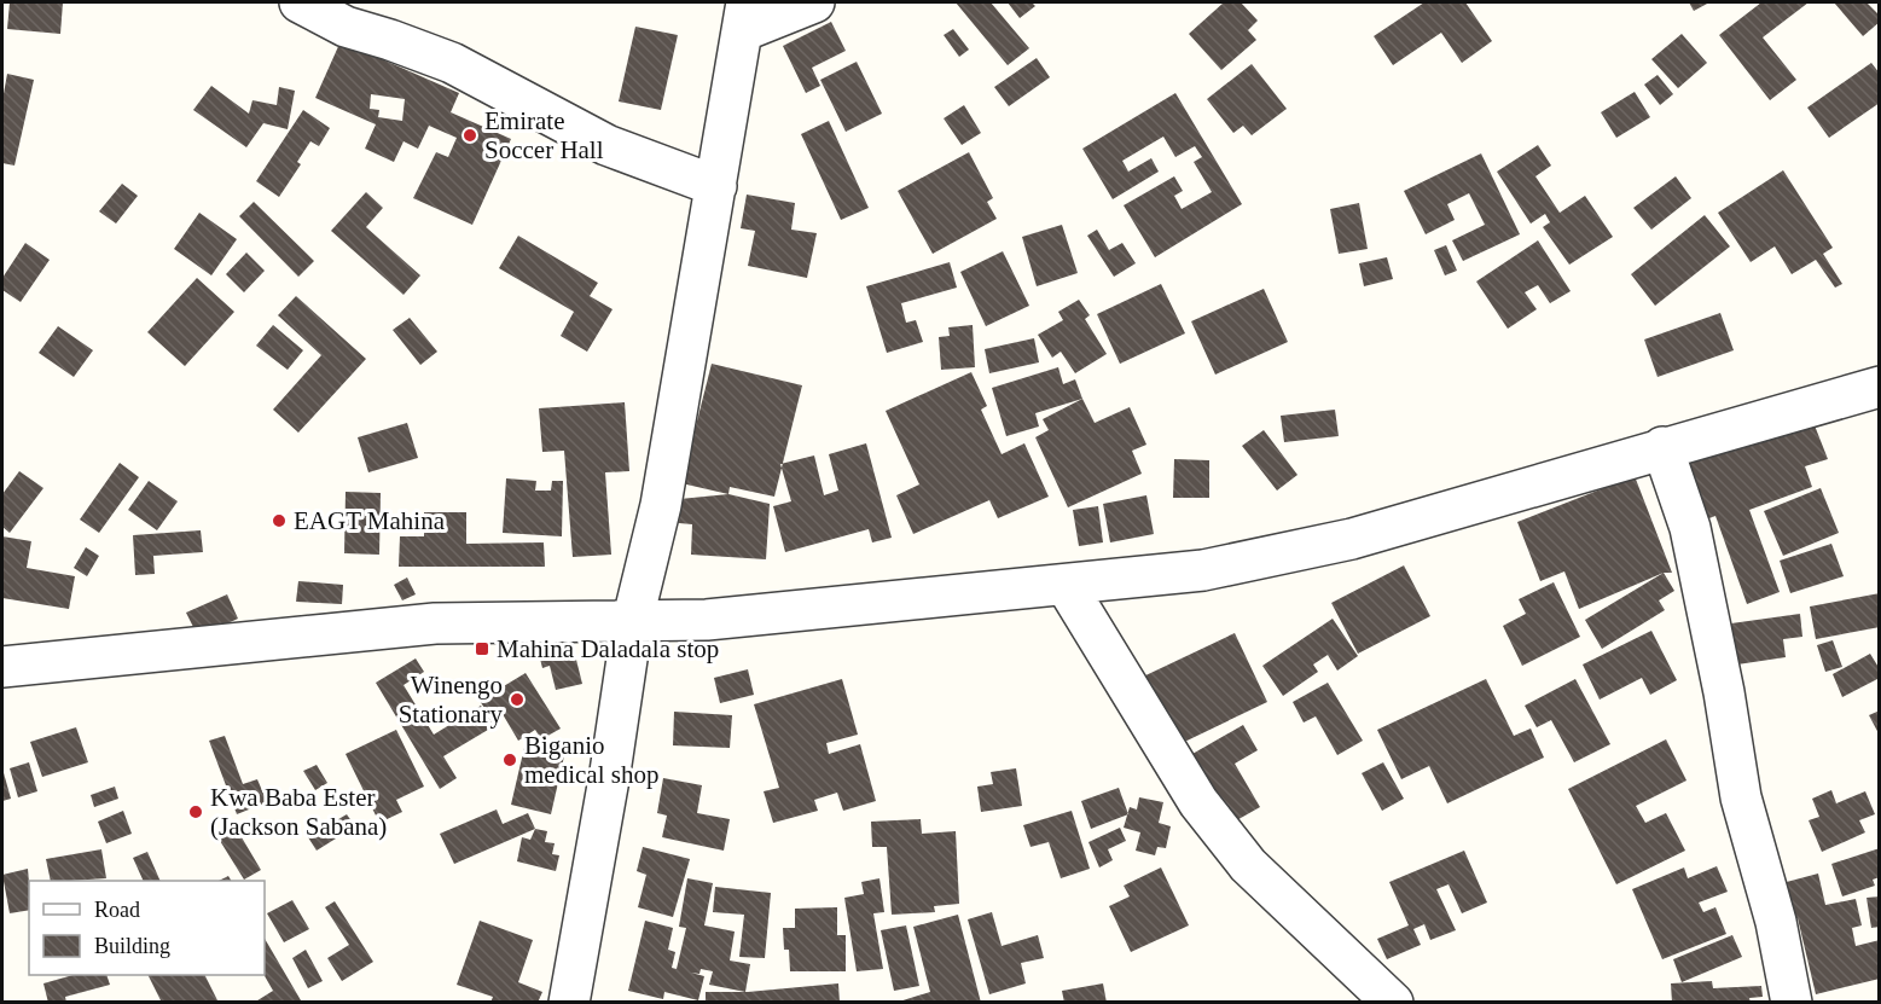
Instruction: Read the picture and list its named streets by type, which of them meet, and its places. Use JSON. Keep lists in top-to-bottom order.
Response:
{
  "places": {
    "other": [
      "Emirate Soccer Hall",
      "EAGT Mahina",
      "Winengo Stationary",
      "Biganio medical shop",
      "Kwa Baba Ester (Jackson Sabana)"
    ],
    "transit": ["Mahina Daladala stop"]
  },
  "legend": ["Road", "Building"]
}
